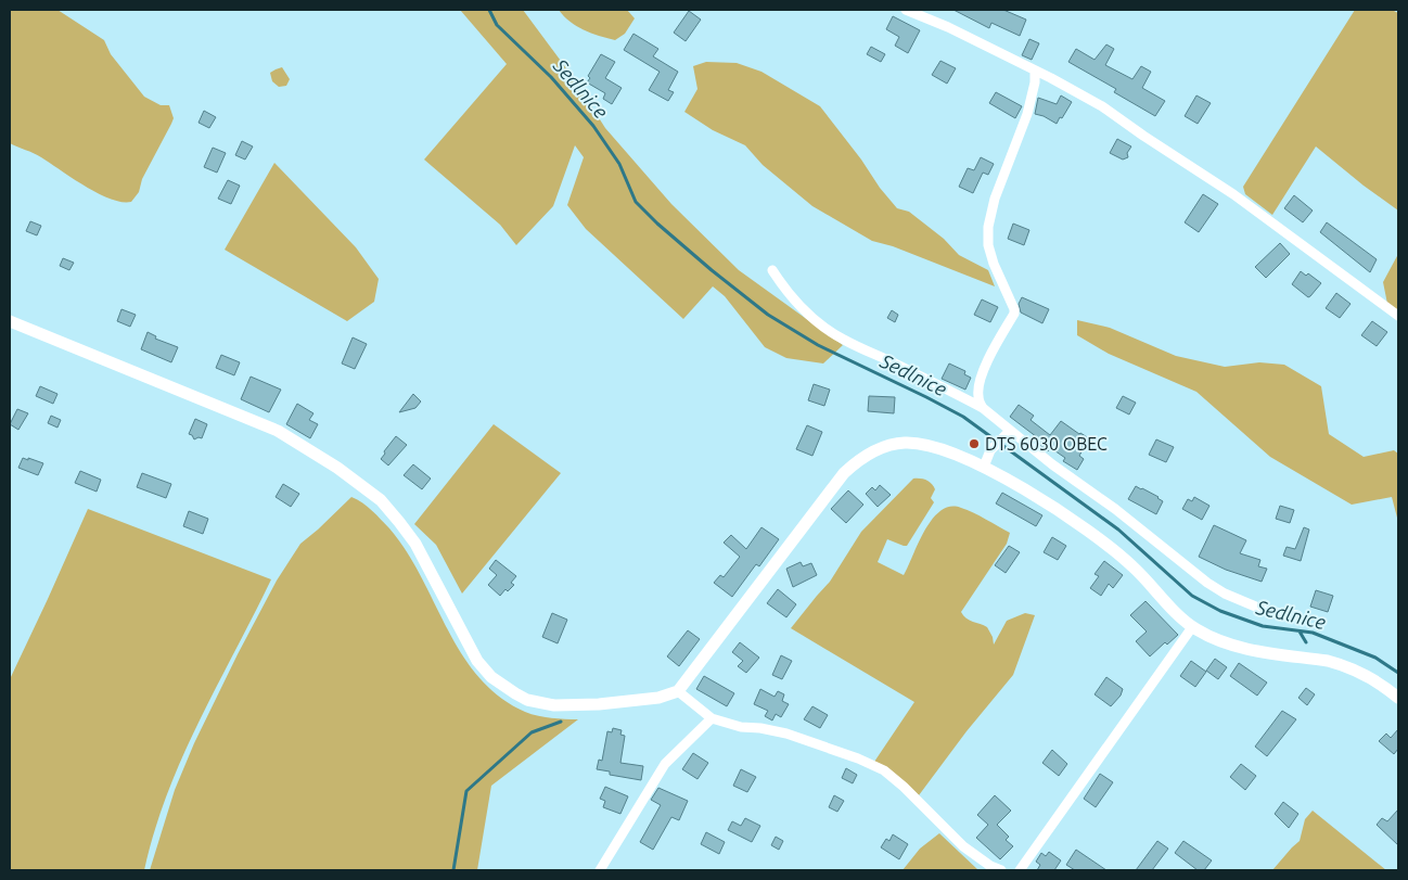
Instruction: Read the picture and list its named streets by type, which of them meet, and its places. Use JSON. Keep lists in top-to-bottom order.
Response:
{
  "water": ["Sedlnice"],
  "places": ["DTS 6030 OBEC"]
}
